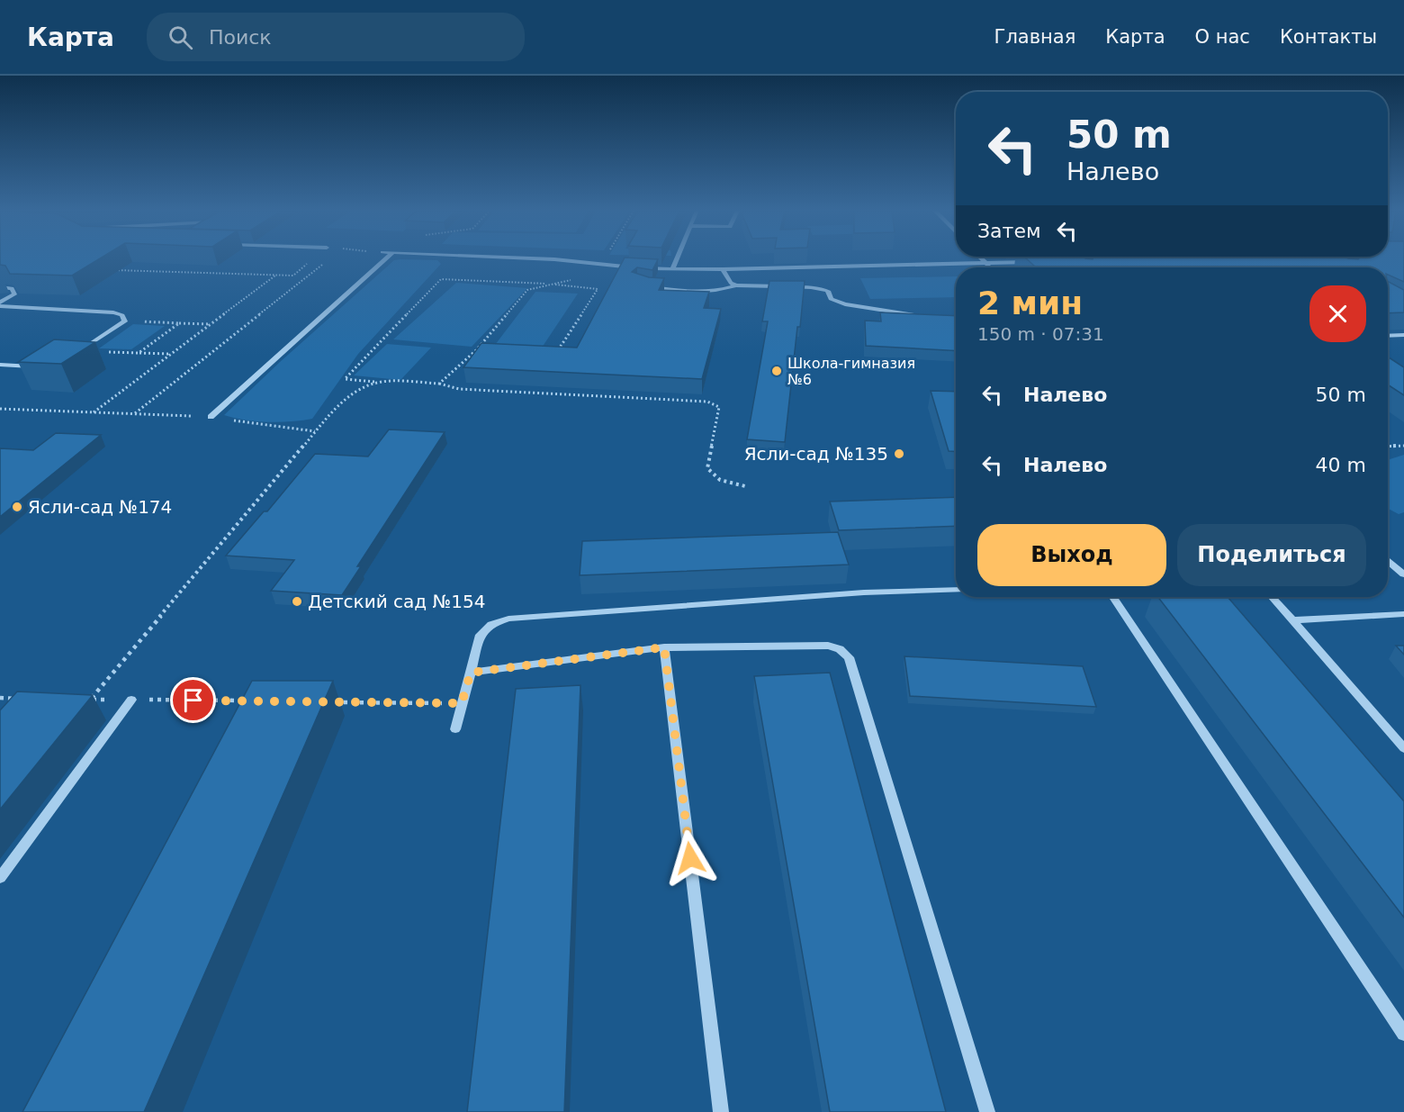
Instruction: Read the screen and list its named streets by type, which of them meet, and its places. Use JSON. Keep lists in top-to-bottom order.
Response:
{
  "places": [
    "Школа-гимназия №6",
    "Ясли-сад №135",
    "Ясли-сад №174",
    "Детский сад №154"
  ],
  "page": {
    "header": "Карта",
    "search": "Поиск",
    "nav": [
      "Главная",
      "Карта",
      "О нас",
      "Контакты"
    ],
    "turn": ["50 m", "Налево"],
    "then": "Затем",
    "heading": ["2 мин", "150 m · 07:31"],
    "list": [
      {
        "name": "Налево",
        "value": "50 m"
      },
      {
        "name": "Налево",
        "value": "40 m"
      }
    ],
    "buttons": ["Выход", "Поделиться"]
  }
}
